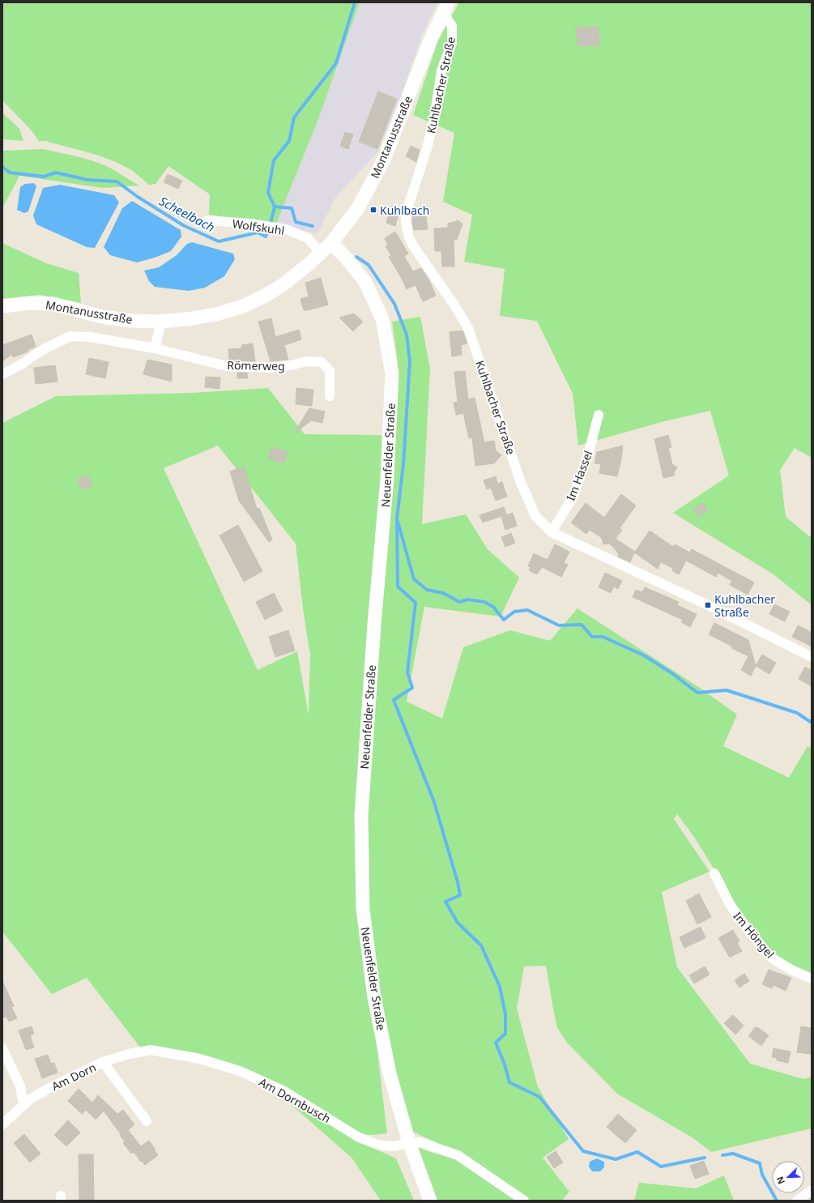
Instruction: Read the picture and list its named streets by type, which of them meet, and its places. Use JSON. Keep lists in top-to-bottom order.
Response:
{
  "streets": {
    "main road": ["Montanusstraße", "Neuenfelder Straße"],
    "street": [
      "Kuhlbacher Straße",
      "Wolfskuhl",
      "Römerweg",
      "Im Hassel",
      "Im Höngel",
      "Am Dorn",
      "Am Dornbusch"
    ]
  },
  "crossings": [
    ["Kuhlbacher Straße", "Montanusstraße"],
    ["Kuhlbacher Straße", "Im Hassel"],
    ["Montanusstraße", "Wolfskuhl"],
    ["Montanusstraße", "Neuenfelder Straße"],
    ["Neuenfelder Straße", "Am Dornbusch"],
    ["Am Dorn", "Am Dornbusch"]
  ],
  "water": ["Scheelbach"],
  "places": {
    "transit": ["Kuhlbach", "Kuhlbacher Straße"]
  },
  "north": "bottom left"
}
